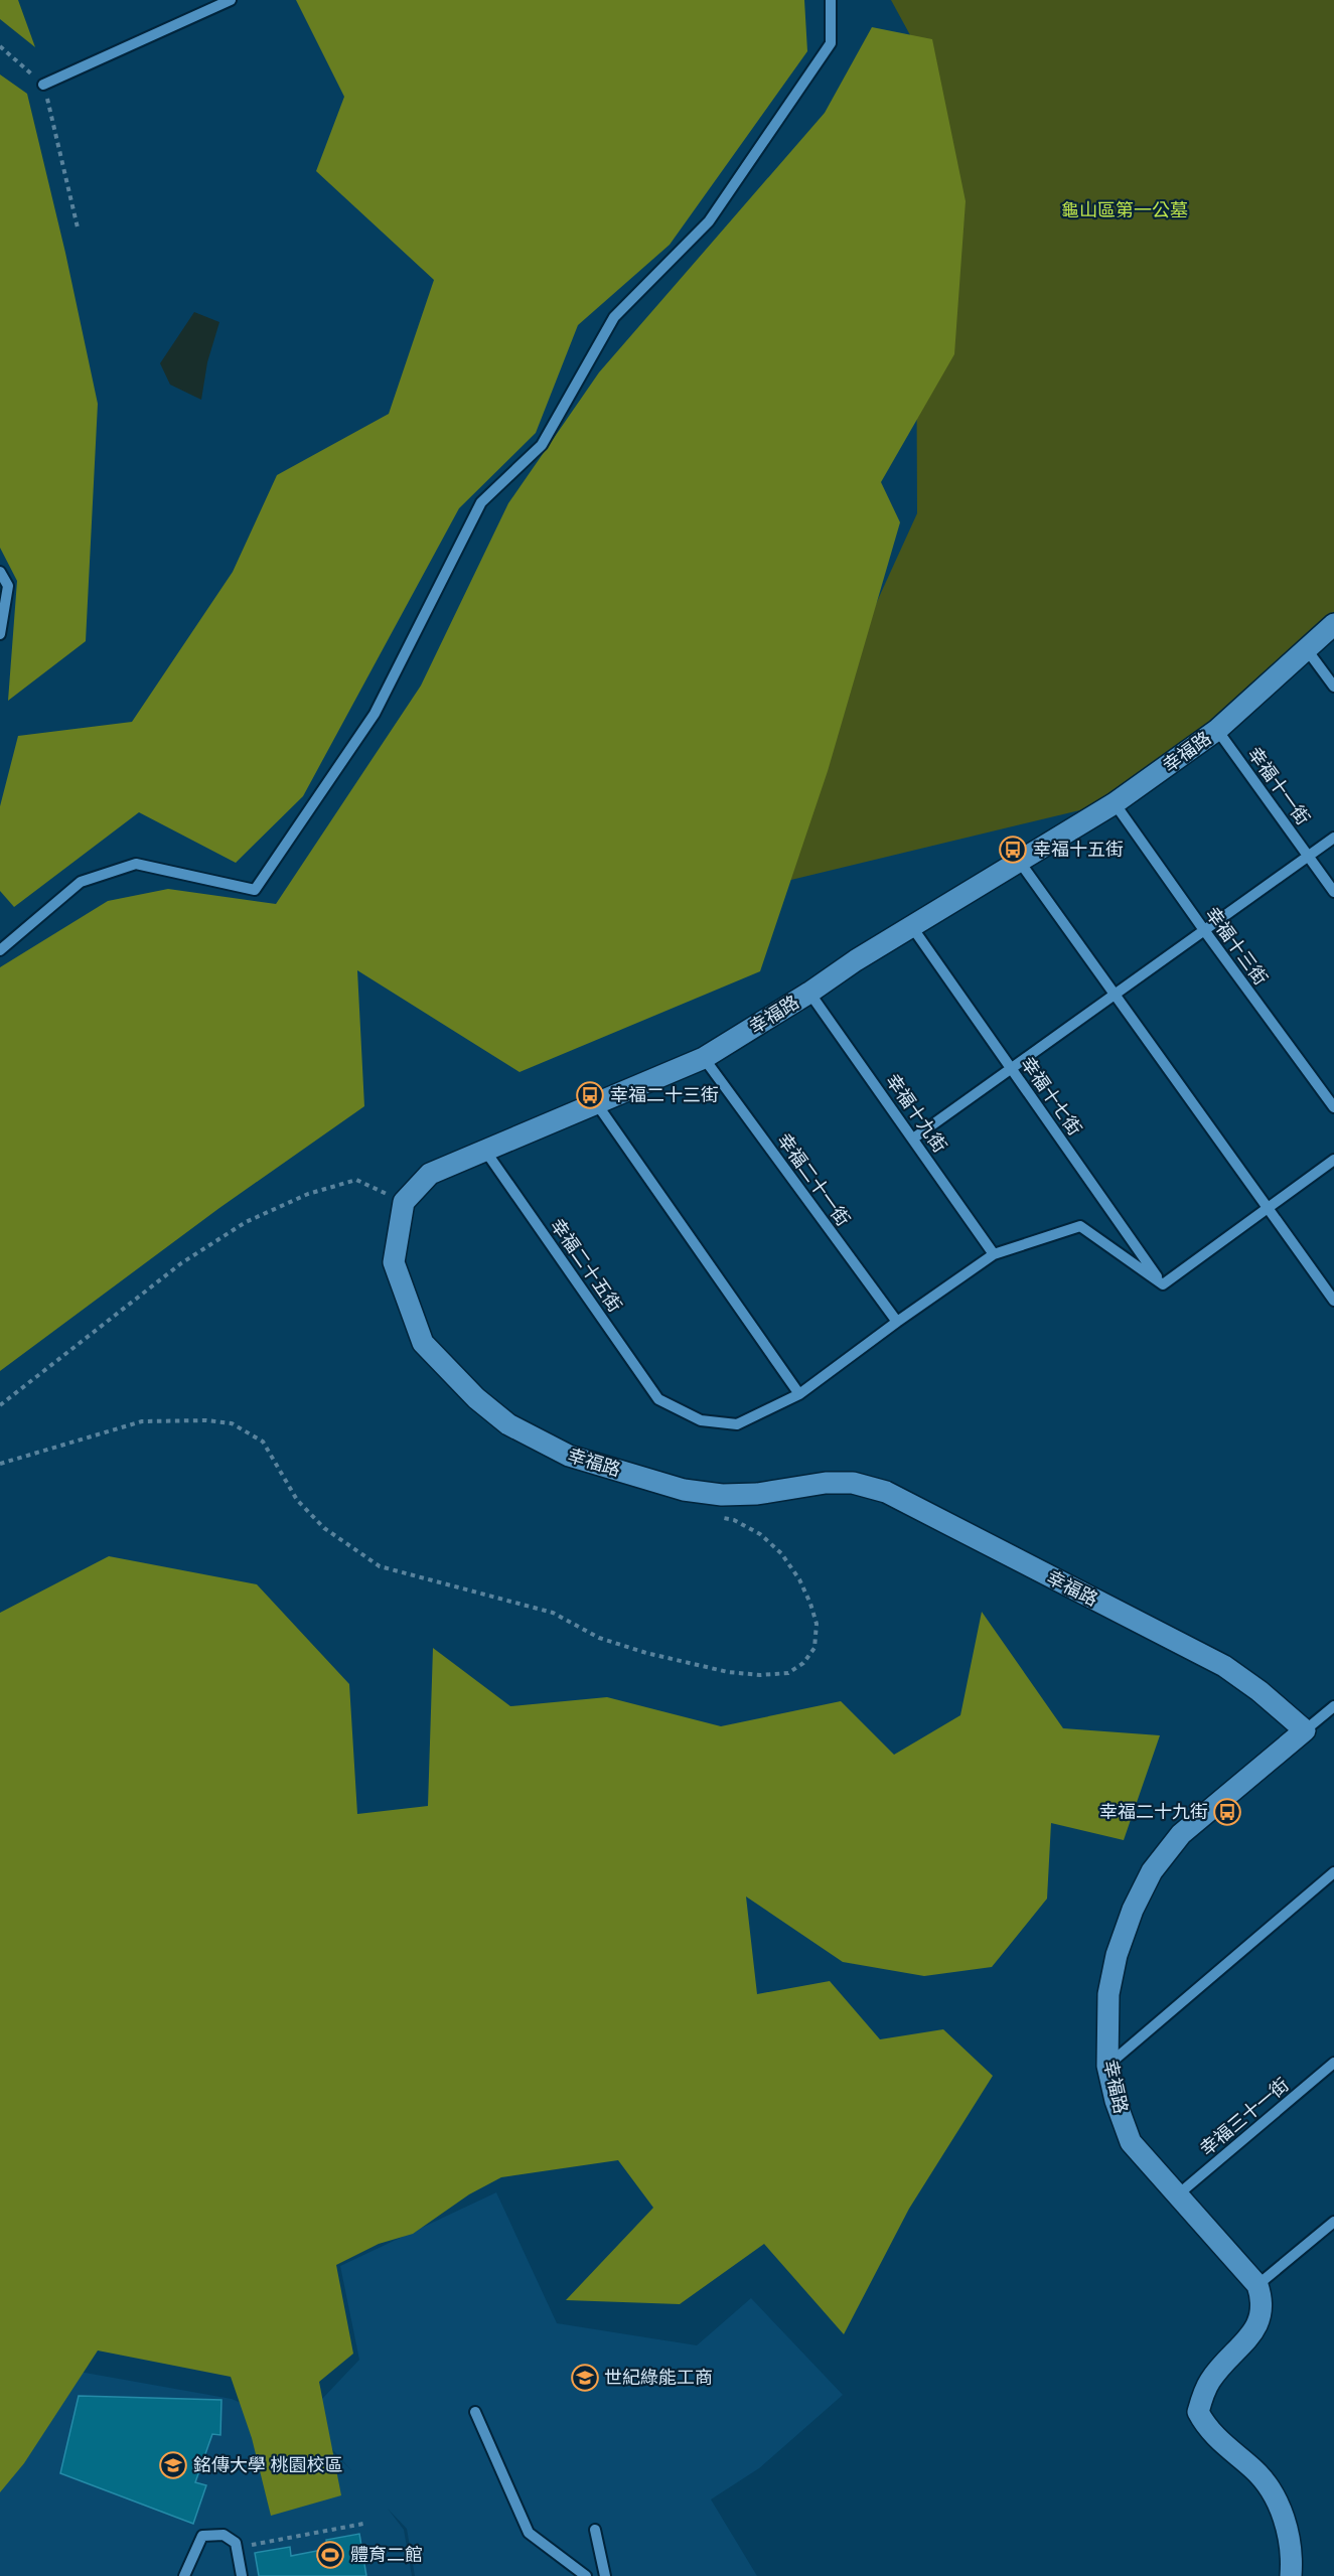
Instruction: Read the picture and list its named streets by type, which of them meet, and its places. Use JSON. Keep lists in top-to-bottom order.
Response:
{
  "streets": {
    "street": ["幸福路"],
    "lane": [
      "幸福十一街",
      "幸福十三街",
      "幸福十七街",
      "幸福十九街",
      "幸福二十一街",
      "幸福二十五街",
      "幸福三十一街"
    ]
  },
  "crossings": [
    ["幸福路", "幸福十一街"],
    ["幸福路", "幸福十三街"],
    ["幸福路", "幸福十七街"],
    ["幸福路", "幸福十九街"],
    ["幸福路", "幸福二十一街"],
    ["幸福路", "幸福二十五街"],
    ["幸福路", "幸福三十一街"]
  ],
  "parks": ["龜山區第一公墓"],
  "places": {
    "bus stop": ["幸福十五街", "幸福二十三街", "幸福二十九街"],
    "school or university": ["世紀綠能工商", "銘傳大學 桃園校區"],
    "sports": ["體育二館"]
  }
}
